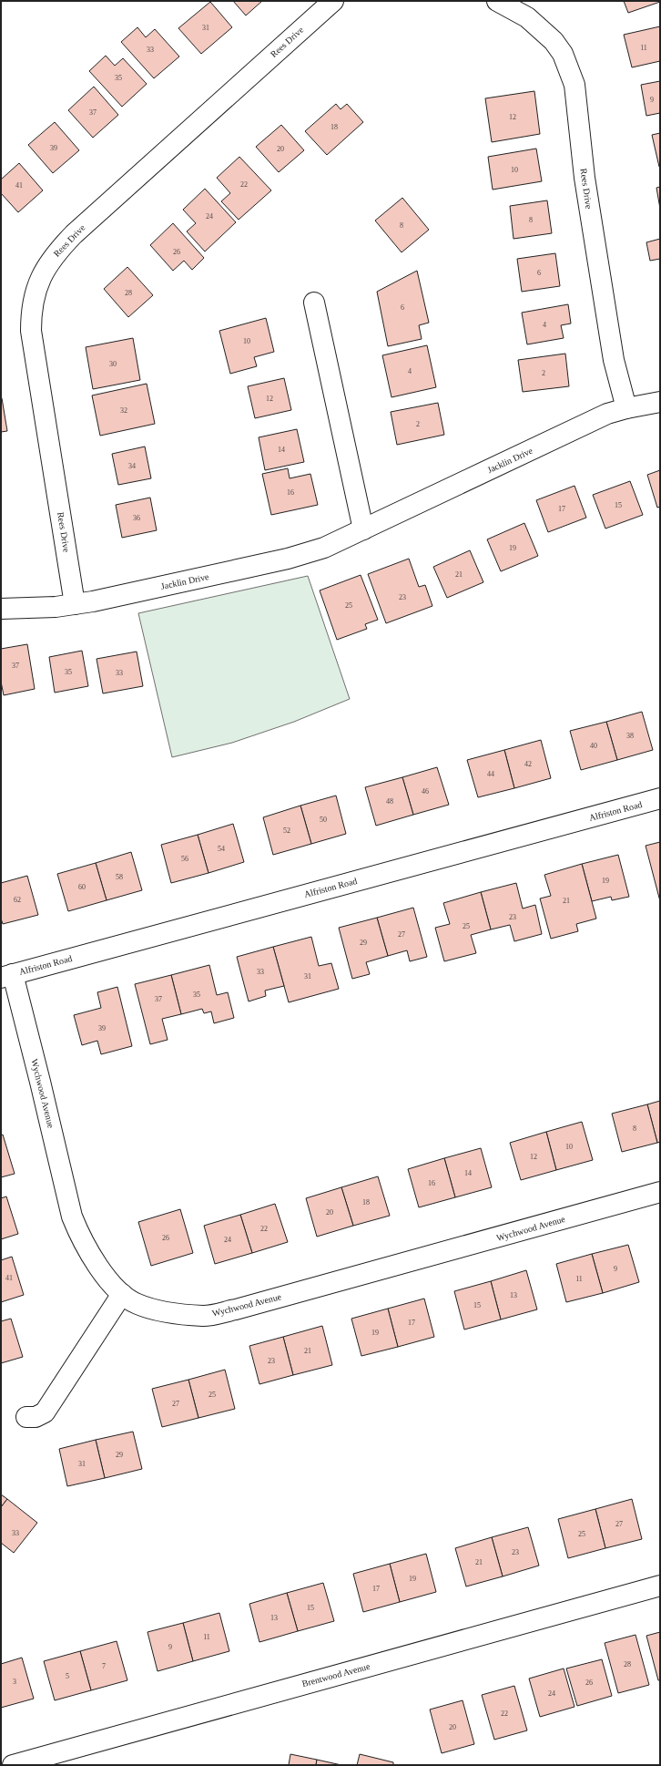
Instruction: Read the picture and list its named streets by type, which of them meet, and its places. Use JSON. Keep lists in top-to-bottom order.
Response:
{
  "streets": {
    "street": [
      "Rees Drive",
      "Jacklin Drive",
      "Alfriston Road",
      "Wychwood Avenue",
      "Brentwood Avenue"
    ]
  },
  "crossings": [
    ["Rees Drive", "Jacklin Drive"],
    ["Alfriston Road", "Wychwood Avenue"]
  ],
  "house_numbers": [
    "31",
    "11",
    "33",
    "35",
    "9",
    "37",
    "12",
    "18",
    "39",
    "20",
    "10",
    "22",
    "41",
    "24",
    "8",
    "8",
    "26",
    "6",
    "28",
    "6",
    "4",
    "10",
    "30",
    "4",
    "2",
    "12",
    "32",
    "2",
    "14",
    "34",
    "16",
    "15",
    "17",
    "36",
    "19",
    "21",
    "23",
    "25",
    "37",
    "35",
    "33",
    "38",
    "40",
    "42",
    "44",
    "46",
    "48",
    "50",
    "52",
    "54",
    "56",
    "58",
    "19",
    "60",
    "62",
    "21",
    "23",
    "25",
    "27",
    "29",
    "33",
    "31",
    "35",
    "37",
    "39",
    "8",
    "10",
    "12",
    "14",
    "16",
    "18",
    "20",
    "22",
    "26",
    "24",
    "9",
    "41",
    "11",
    "13",
    "15",
    "17",
    "19",
    "21",
    "23",
    "25",
    "27",
    "29",
    "31",
    "27",
    "33",
    "25",
    "23",
    "21",
    "19",
    "17",
    "15",
    "13",
    "11",
    "9",
    "28",
    "7",
    "5",
    "3",
    "26",
    "24",
    "22",
    "20"
  ]
}
